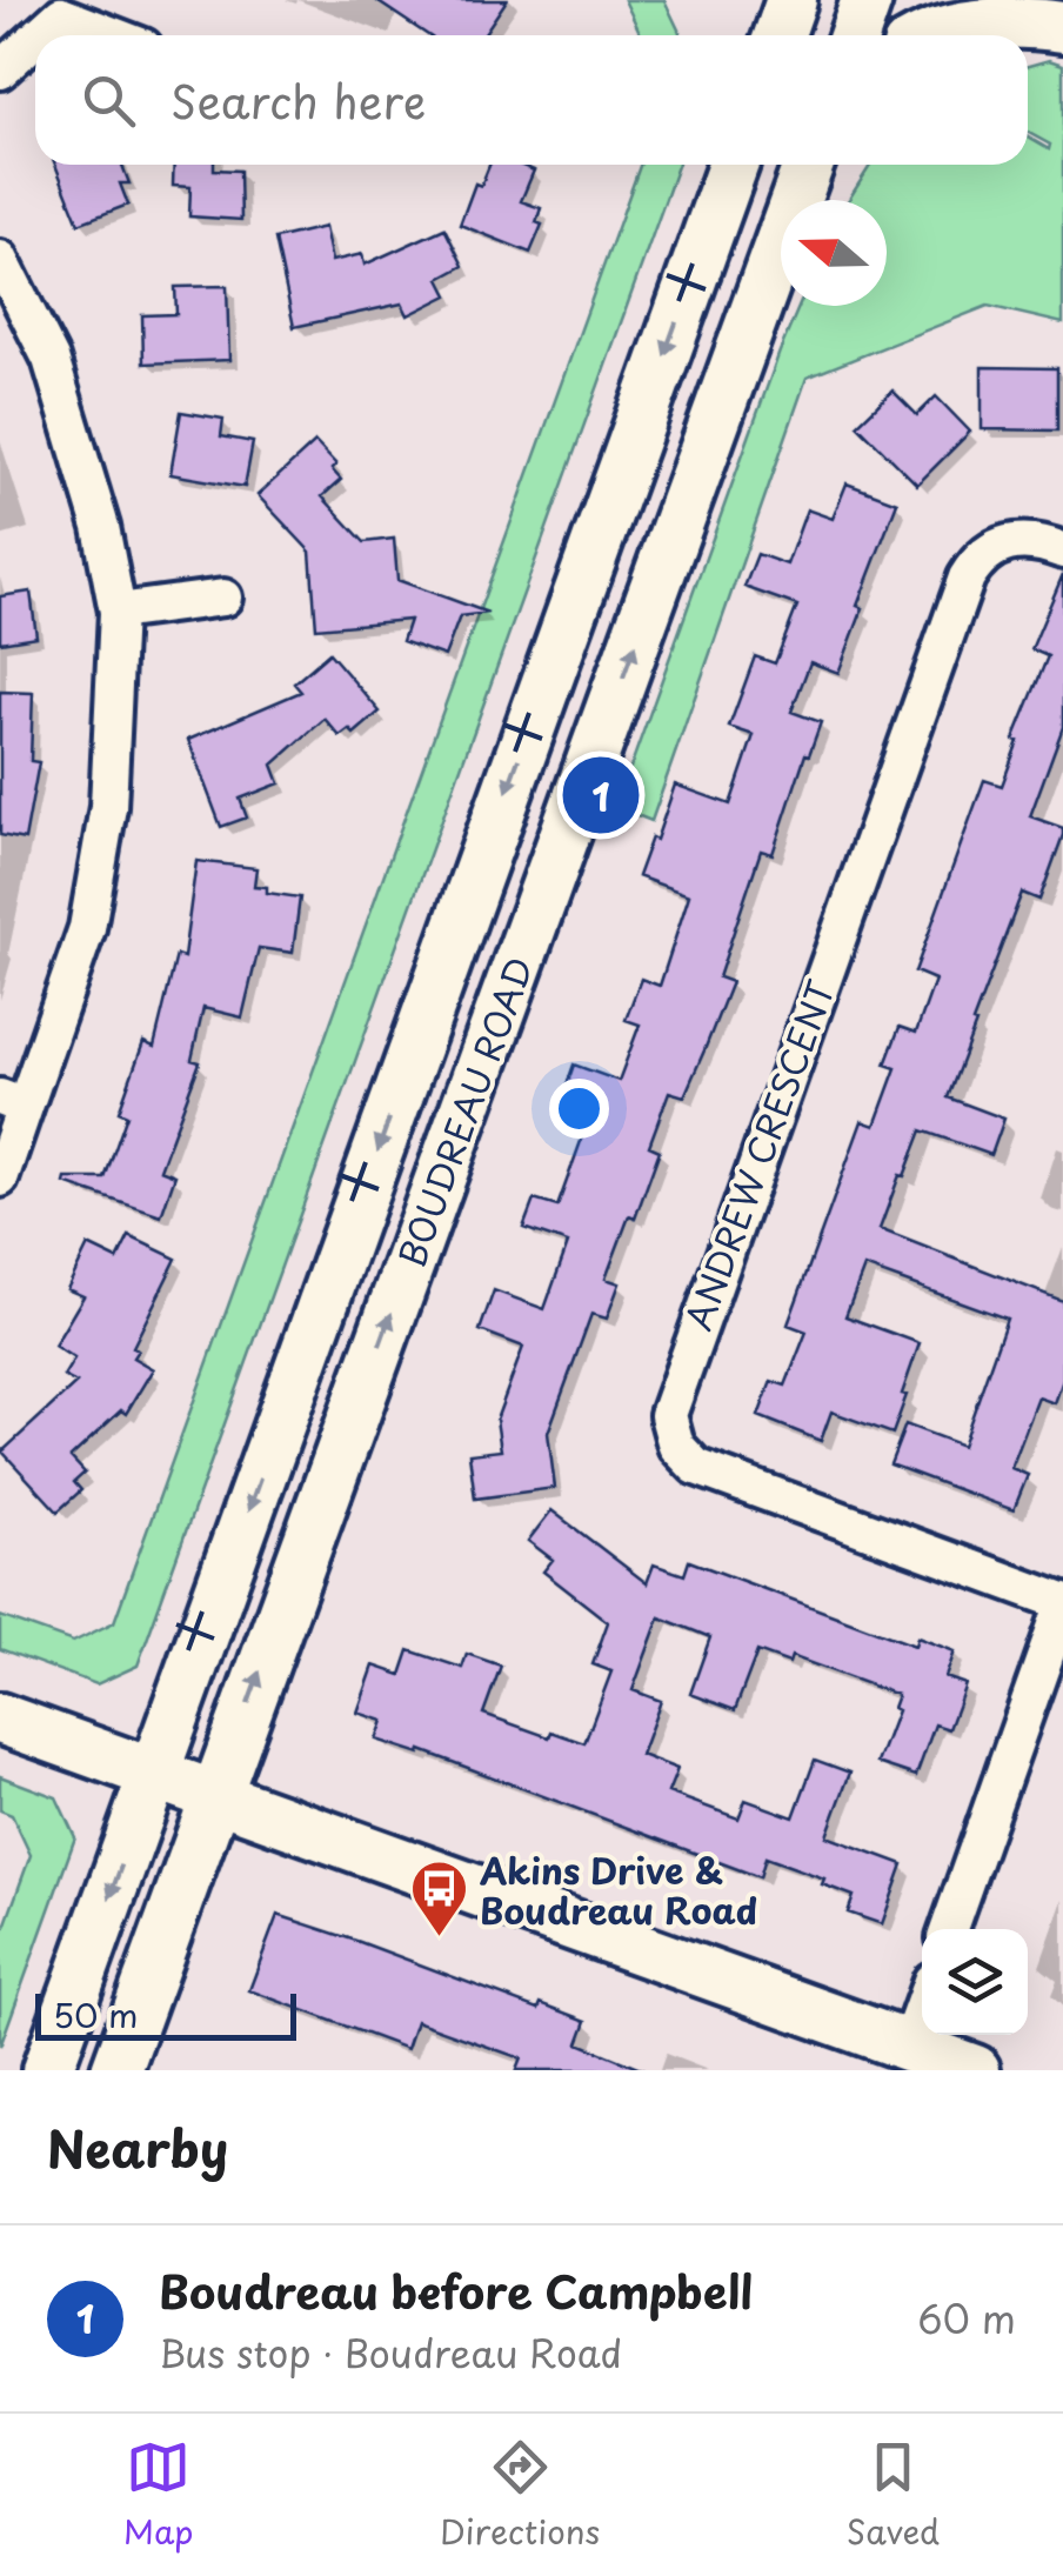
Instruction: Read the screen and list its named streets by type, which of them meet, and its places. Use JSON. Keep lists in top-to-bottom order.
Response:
{
  "streets": {
    "main road": ["BOUDREAU ROAD"],
    "street": ["ANDREW CRESCENT"]
  },
  "places": {
    "bus stop": ["Akins Drive & Boudreau Road"]
  },
  "scale_bar": "50 m",
  "north": "left",
  "page": {
    "search": "Search here",
    "pins": "1",
    "scale": "50 m",
    "heading": "Nearby",
    "list": [
      {
        "mark": "1",
        "name": "Boudreau before Campbell",
        "note": "Bus stop · Boudreau Road",
        "value": "60 m"
      }
    ],
    "nav": ["Map", "Directions", "Saved"]
  }
}
